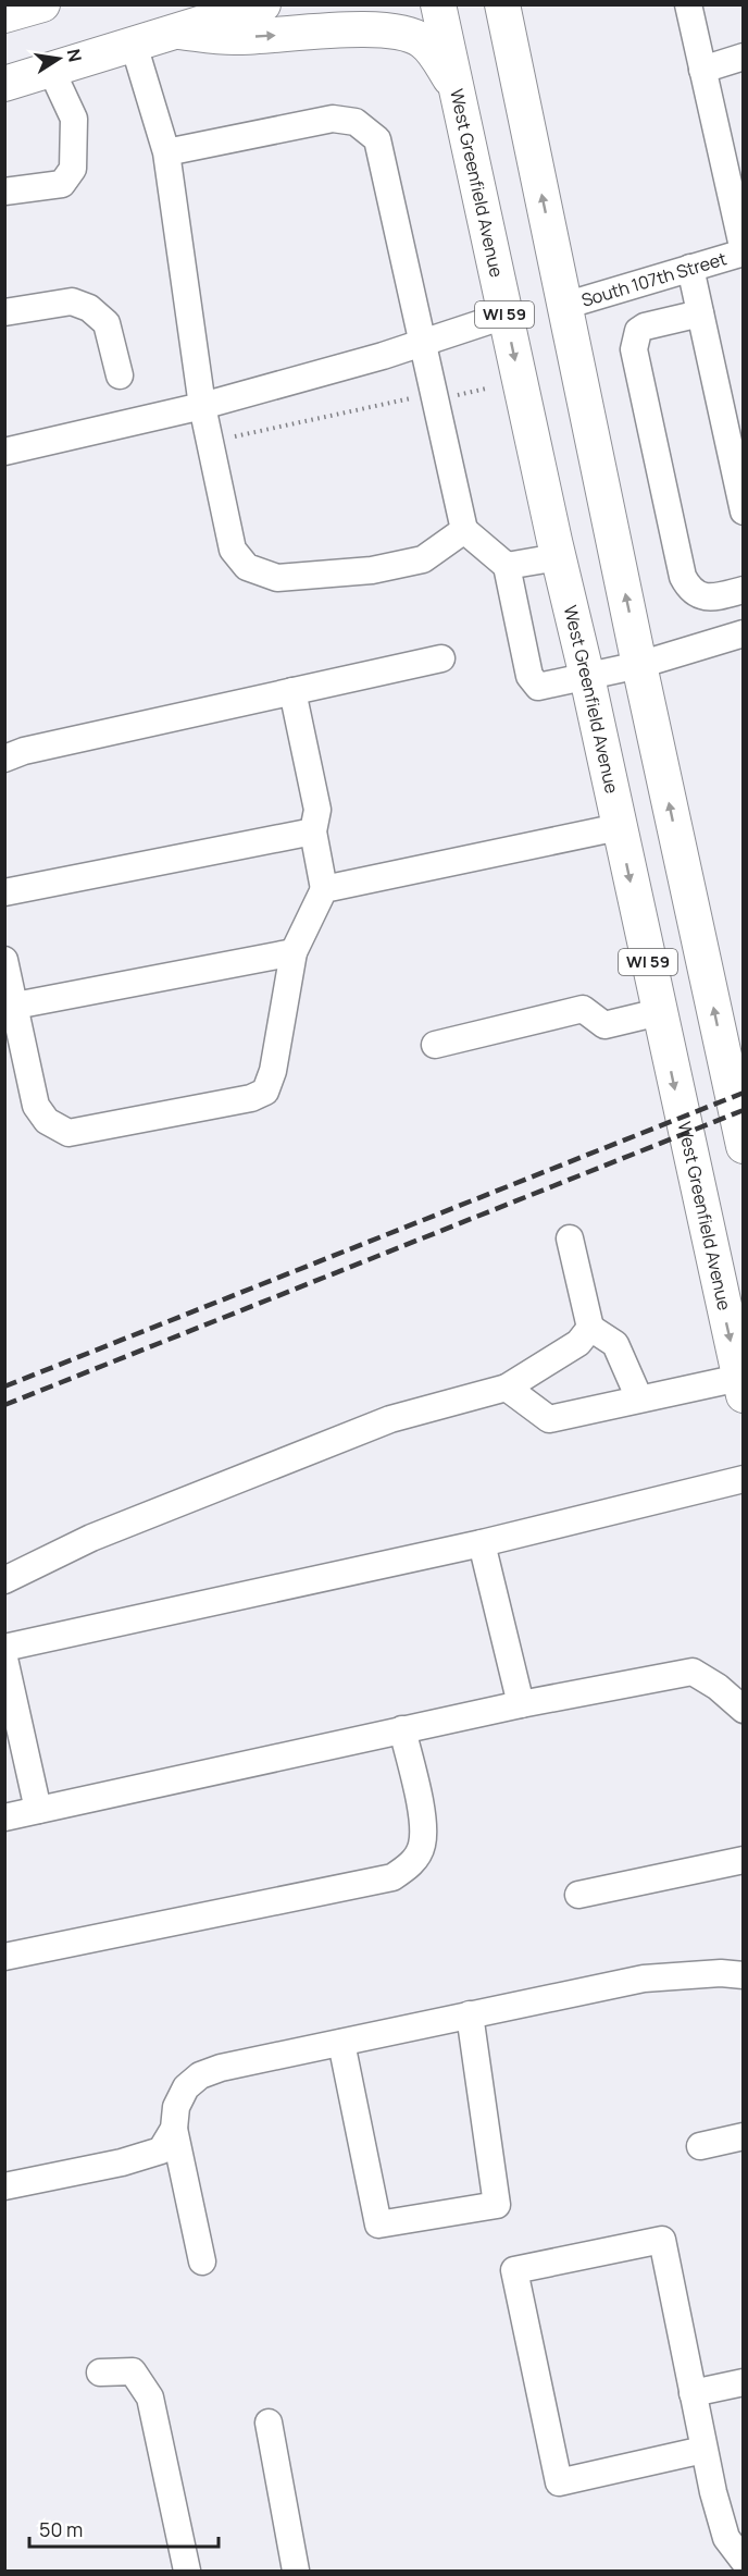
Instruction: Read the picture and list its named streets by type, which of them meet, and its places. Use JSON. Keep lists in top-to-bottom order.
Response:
{
  "streets": {
    "main road": ["West Greenfield Avenue", "WI 59"],
    "street": ["South 107th Street"]
  },
  "crossings": [
    ["South 107th Street", "WI 59"]
  ],
  "scale_bar": "50 m",
  "north": "right"
}
